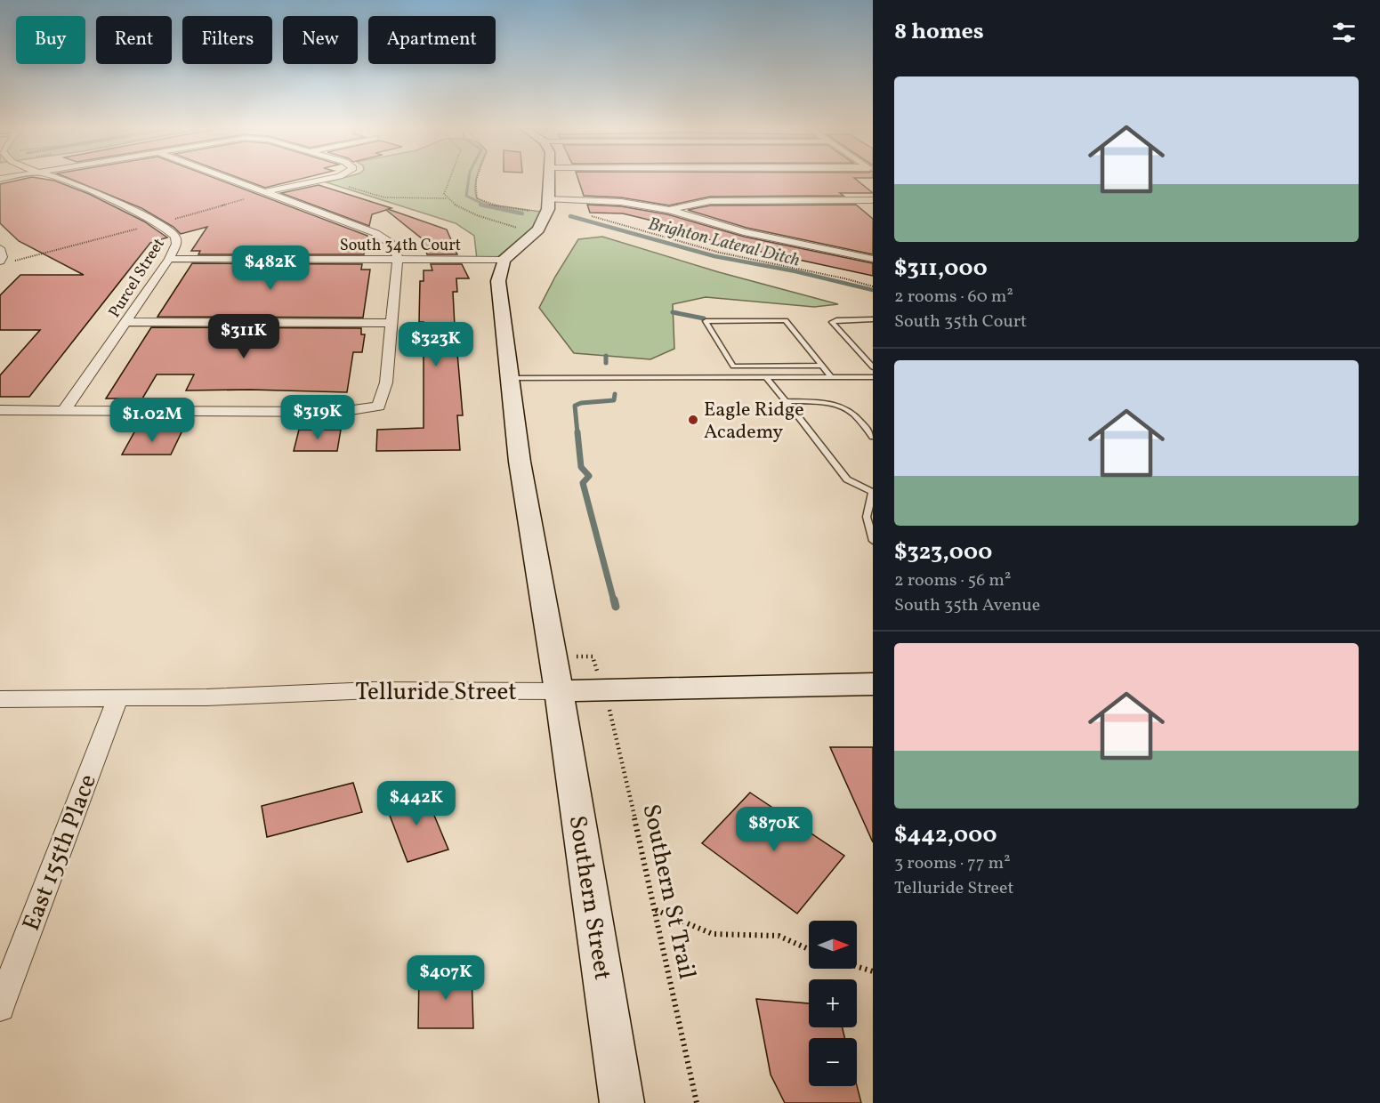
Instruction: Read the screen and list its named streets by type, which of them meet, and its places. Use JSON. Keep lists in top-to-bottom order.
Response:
{
  "streets": {
    "street": [
      "South 34th Court",
      "Purcel Street",
      "Telluride Street",
      "East 155th Place",
      "Southern Street"
    ],
    "path": ["Southern St Trail"]
  },
  "crossings": [
    ["South 34th Court", "Purcel Street"],
    ["South 34th Court", "Southern Street"],
    ["Telluride Street", "East 155th Place"],
    ["Telluride Street", "Southern St Trail"],
    ["Telluride Street", "Southern Street"]
  ],
  "water": ["Brighton Lateral Ditch"],
  "places": ["Eagle Ridge Academy"],
  "north": "right",
  "page": {
    "heading": "8 homes",
    "chip": [
      "Buy",
      "Rent",
      "Filters",
      "New",
      "Apartment"
    ],
    "list": [
      {
        "name": "$311,000",
        "note": "2 rooms · 60 m² · South 35th Court"
      },
      {
        "name": "$323,000",
        "note": "2 rooms · 56 m² · South 35th Avenue"
      },
      {
        "name": "$442,000",
        "note": "3 rooms · 77 m² · Telluride Street"
      }
    ],
    "price": [
      "$482K",
      "$311K",
      "$323K",
      "$319K",
      "$1.02M",
      "$442K",
      "$870K",
      "$407K"
    ],
    "map_buttons": ["+", "−"]
  }
}
